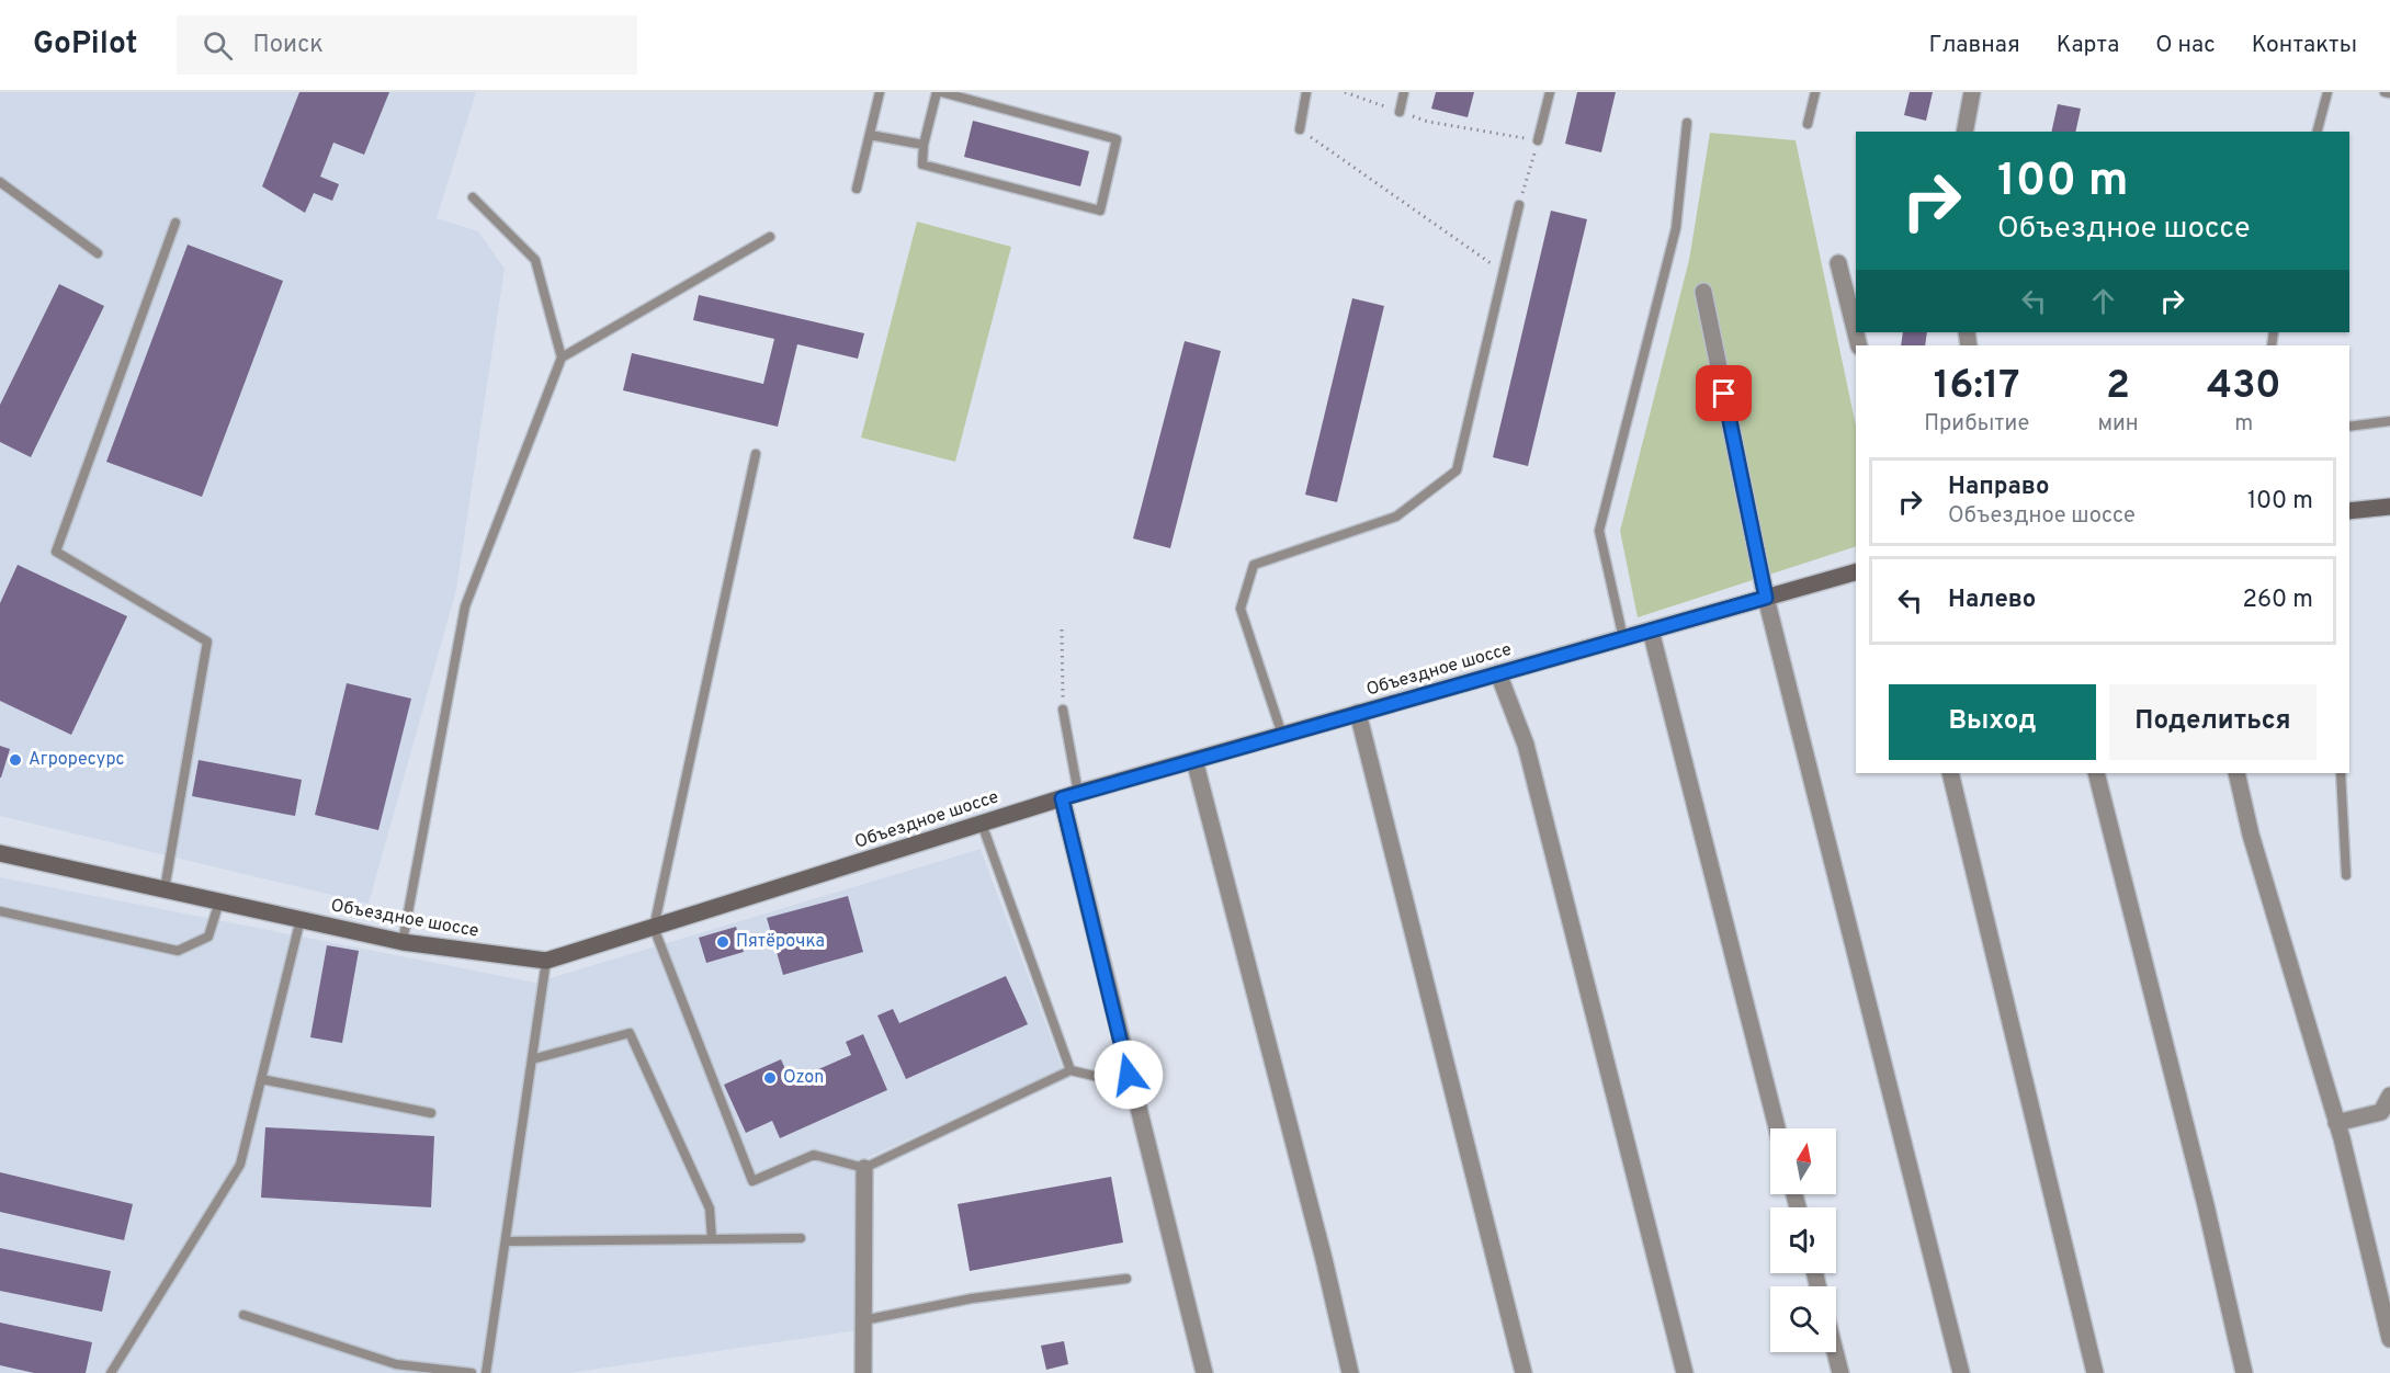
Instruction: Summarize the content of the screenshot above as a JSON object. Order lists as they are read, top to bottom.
{
  "streets": {
    "main road": ["Объездное шоссе"]
  },
  "places": ["Агроресурс", "Пятёрочка", "Ozon"],
  "north": "top",
  "page": {
    "header": "GoPilot",
    "search": "Поиск",
    "nav": [
      "Главная",
      "Карта",
      "О нас",
      "Контакты"
    ],
    "turn": ["100 m", "Объездное шоссе"],
    "eta": [
      "16:17",
      "Прибытие",
      "2",
      "мин",
      "430",
      "m"
    ],
    "list": [
      {
        "name": "Направо",
        "note": "Объездное шоссе",
        "value": "100 m"
      },
      {
        "name": "Налево",
        "value": "260 m"
      }
    ],
    "buttons": ["Выход", "Поделиться"]
  }
}
